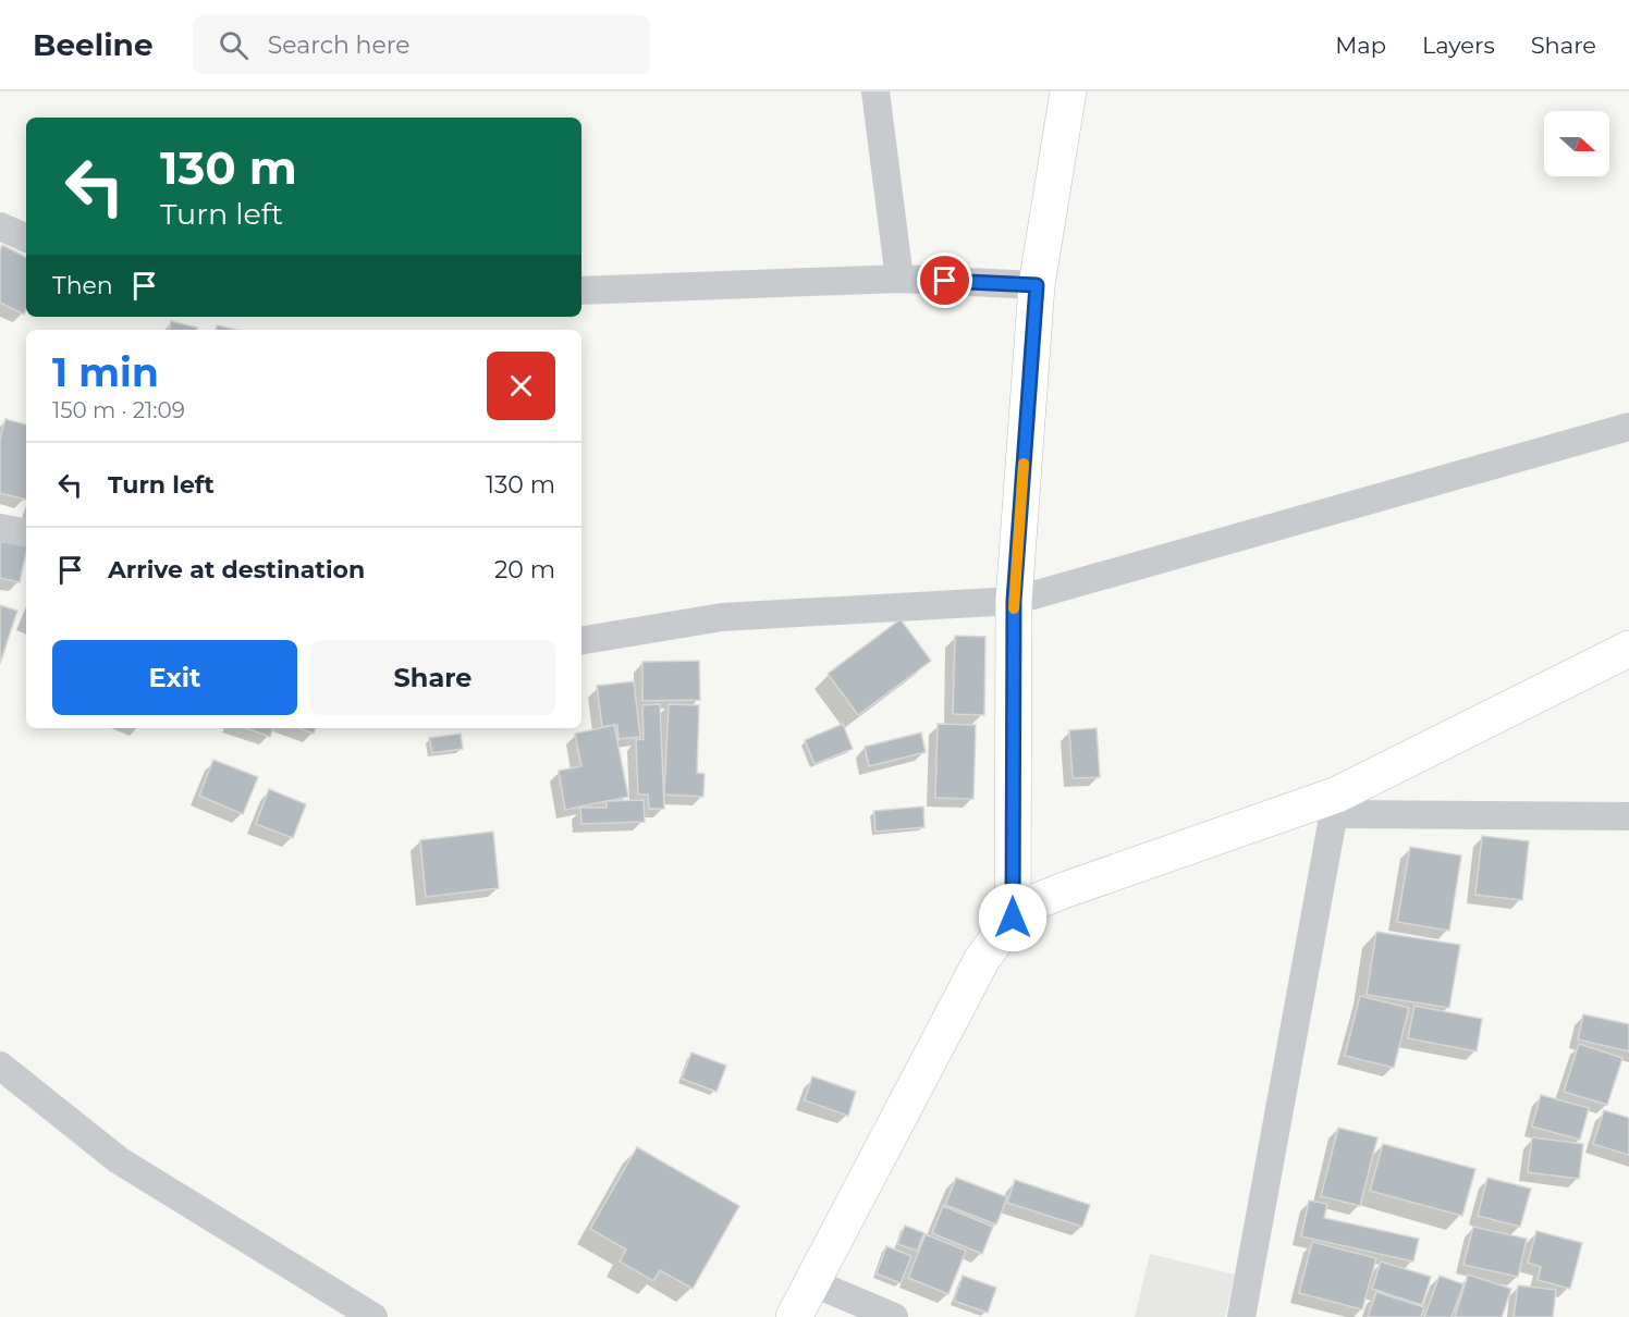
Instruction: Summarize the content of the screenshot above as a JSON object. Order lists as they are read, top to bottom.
{
  "north": "right",
  "page": {
    "header": "Beeline",
    "search": "Search here",
    "nav": ["Map", "Layers", "Share"],
    "turn": ["130 m", "Turn left"],
    "then": "Then",
    "heading": ["1 min", "150 m · 21:09"],
    "list": [
      {
        "name": "Turn left",
        "value": "130 m"
      },
      {
        "name": "Arrive at destination",
        "value": "20 m"
      }
    ],
    "buttons": ["Exit", "Share"]
  }
}
